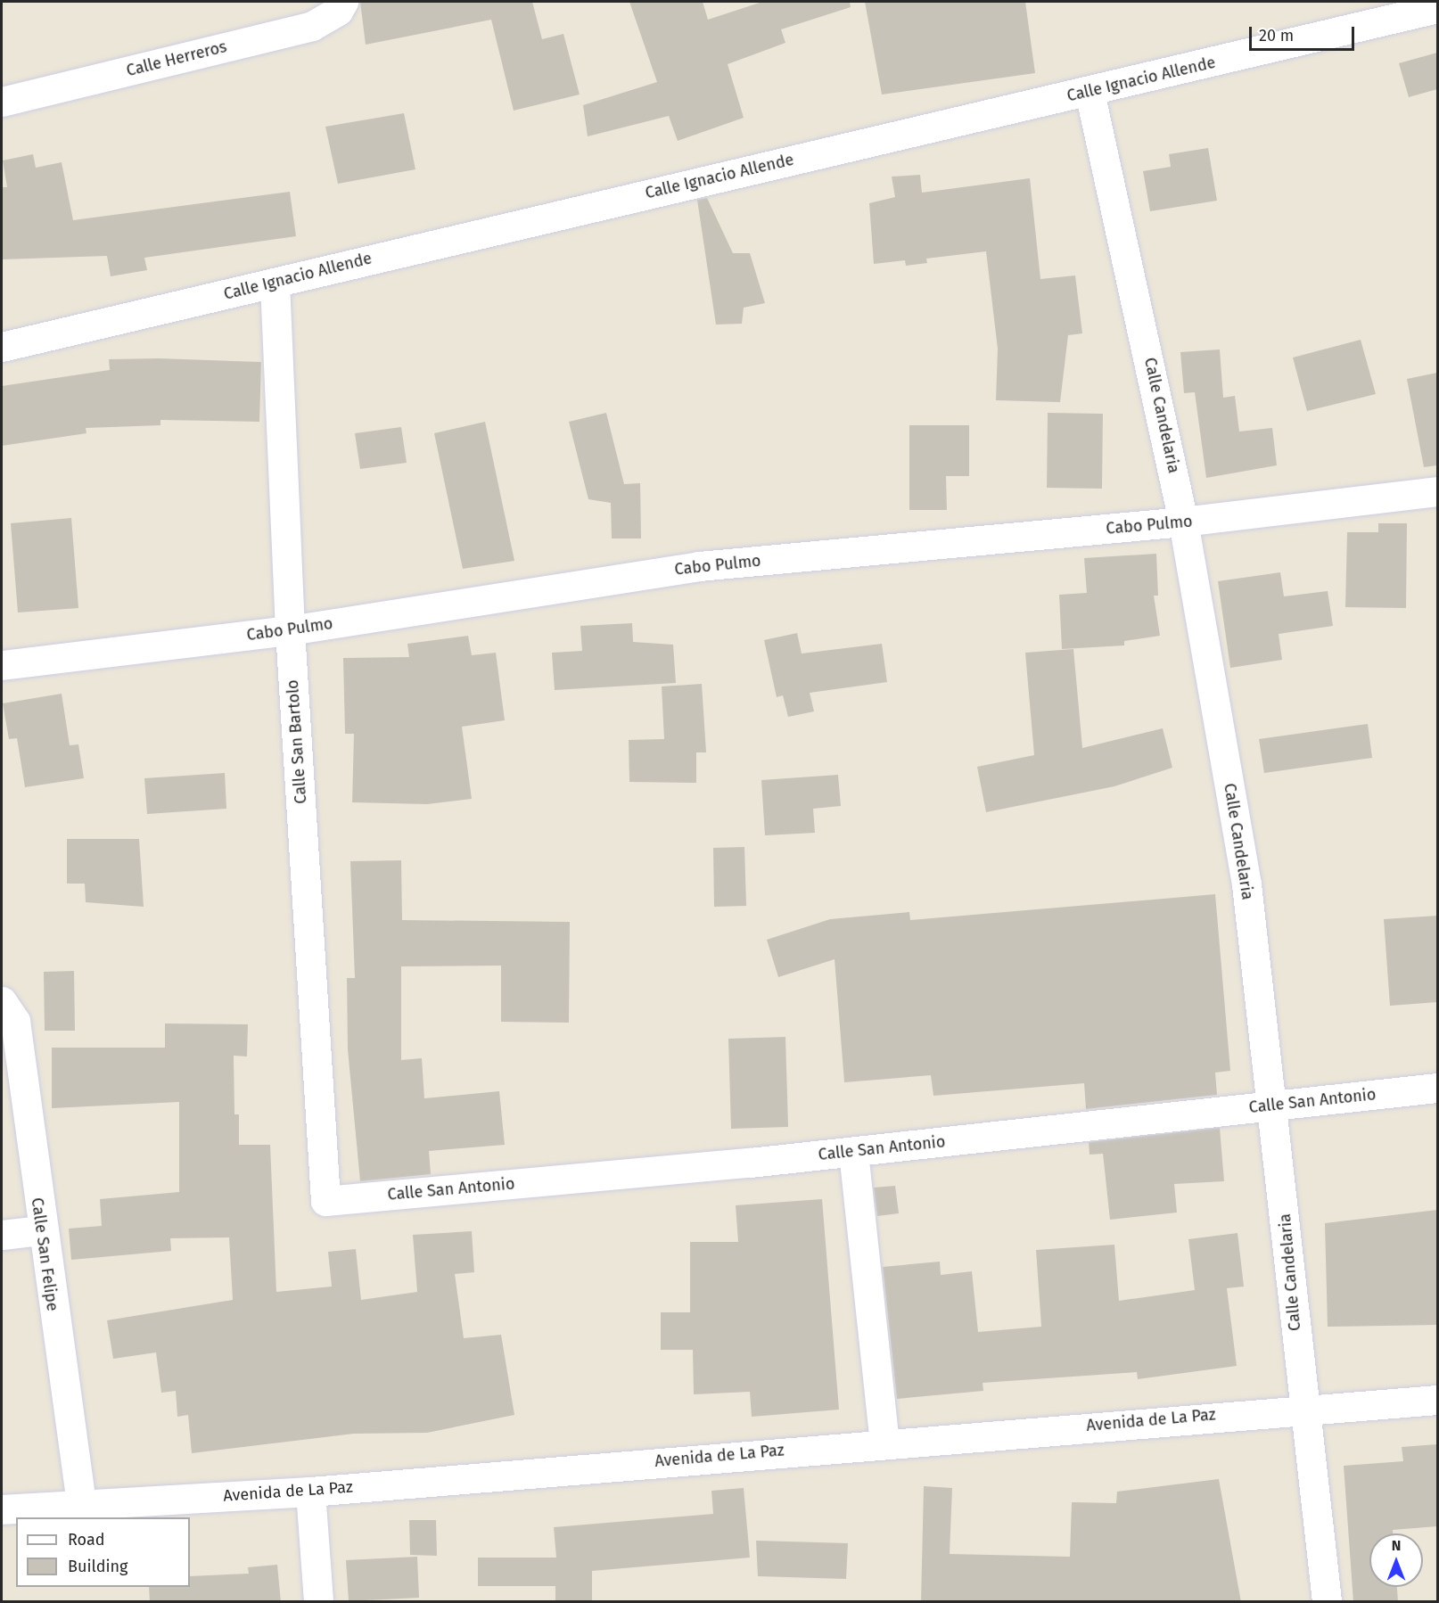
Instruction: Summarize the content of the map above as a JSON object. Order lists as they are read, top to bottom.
{
  "streets": {
    "street": [
      "Calle Herreros",
      "Calle Ignacio Allende",
      "Calle Candelaria",
      "Cabo Pulmo",
      "Calle San Bartolo",
      "Calle San Antonio",
      "Calle San Felipe",
      "Avenida de La Paz"
    ]
  },
  "crossings": [
    ["Calle Ignacio Allende", "Calle Candelaria"],
    ["Calle Ignacio Allende", "Calle San Bartolo"],
    ["Calle Candelaria", "Cabo Pulmo"],
    ["Calle Candelaria", "Calle San Antonio"],
    ["Calle Candelaria", "Avenida de La Paz"],
    ["Cabo Pulmo", "Calle San Bartolo"],
    ["Calle San Bartolo", "Calle San Antonio"],
    ["Calle San Felipe", "Avenida de La Paz"]
  ],
  "legend": ["Road", "Building"],
  "scale_bar": "20 m",
  "north": "top"
}
